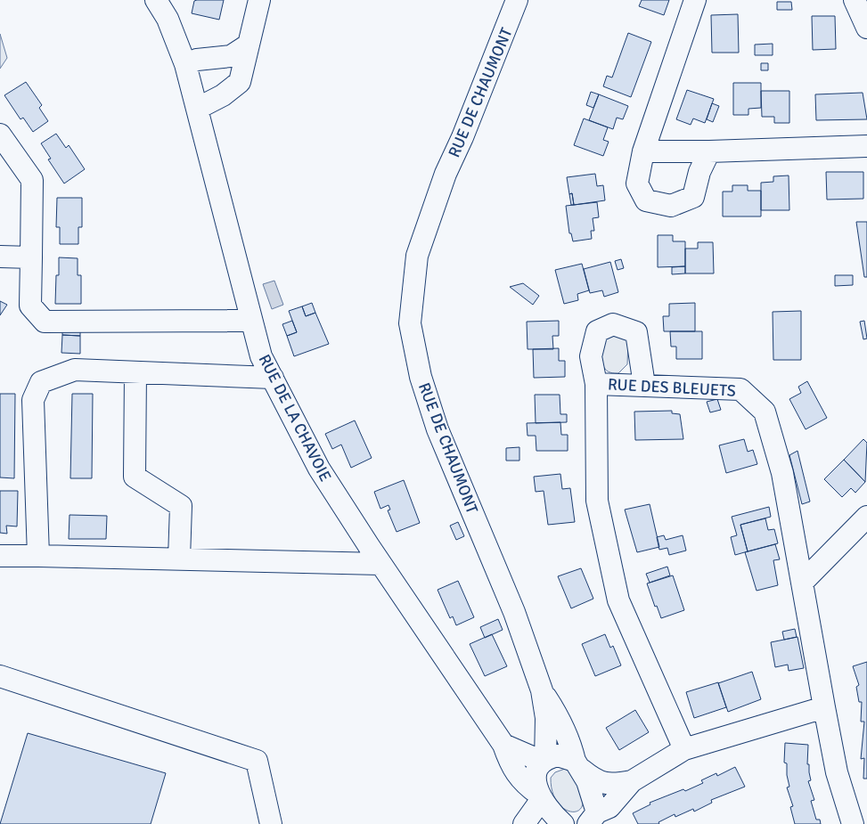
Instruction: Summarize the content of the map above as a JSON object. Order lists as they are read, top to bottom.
{
  "streets": {
    "street": ["RUE DE CHAUMONT", "RUE DES BLEUETS", "RUE DE LA CHAVOIE"]
  },
  "crossings": [
    ["RUE DE CHAUMONT", "RUE DE LA CHAVOIE"]
  ]
}
